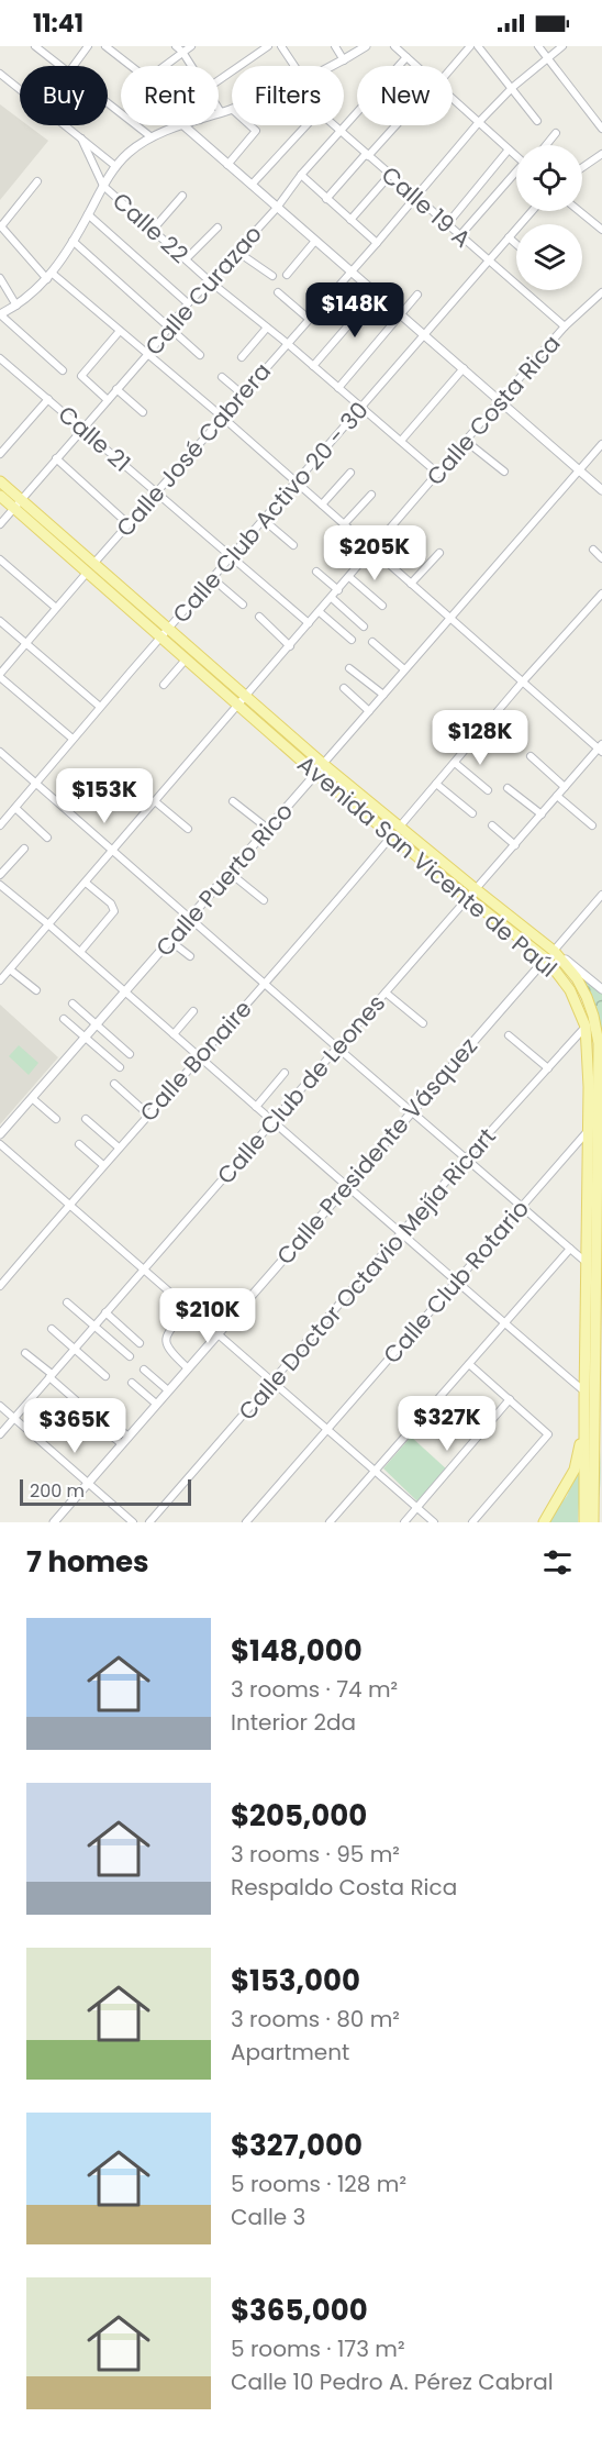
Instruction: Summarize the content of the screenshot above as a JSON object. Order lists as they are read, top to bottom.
{
  "streets": {
    "main road": ["Avenida San Vicente de Paúl"],
    "street": [
      "Calle 19 A",
      "Calle 22",
      "Calle Curazao",
      "Calle Costa Rica",
      "Calle 21",
      "Calle José Cabrera",
      "Calle Club Activo 20 - 30",
      "Calle Puerto Rico",
      "Calle Bonaire",
      "Calle Club de Leones",
      "Calle Presidente Vásquez",
      "Calle Doctor Octavio Mejía Ricart",
      "Calle Club Rotario"
    ]
  },
  "crossings": [
    ["Calle 19 A", "Calle Curazao"],
    ["Calle 19 A", "Calle Costa Rica"],
    ["Calle 19 A", "Calle José Cabrera"],
    ["Calle 19 A", "Calle Club Activo 20 - 30"],
    ["Calle 22", "Calle Curazao"],
    ["Calle 22", "Calle Costa Rica"],
    ["Calle 22", "Calle José Cabrera"],
    ["Calle 22", "Calle Club Activo 20 - 30"],
    ["Calle Curazao", "Calle 21"],
    ["Calle Curazao", "Avenida San Vicente de Paúl"],
    ["Calle Costa Rica", "Calle 21"],
    ["Calle Costa Rica", "Avenida San Vicente de Paúl"],
    ["Calle 21", "Calle José Cabrera"],
    ["Calle 21", "Calle Club Activo 20 - 30"],
    ["Calle José Cabrera", "Avenida San Vicente de Paúl"],
    ["Calle Club Activo 20 - 30", "Avenida San Vicente de Paúl"],
    ["Avenida San Vicente de Paúl", "Calle Puerto Rico"],
    ["Avenida San Vicente de Paúl", "Calle Bonaire"],
    ["Avenida San Vicente de Paúl", "Calle Club de Leones"],
    ["Avenida San Vicente de Paúl", "Calle Presidente Vásquez"],
    ["Avenida San Vicente de Paúl", "Calle Doctor Octavio Mejía Ricart"],
    ["Avenida San Vicente de Paúl", "Calle Club Rotario"]
  ],
  "scale_bar": "200 m",
  "page": {
    "status": "11:41",
    "chip": [
      "Buy",
      "Rent",
      "Filters",
      "New"
    ],
    "price": [
      "$148K",
      "$205K",
      "$128K",
      "$153K",
      "$210K",
      "$327K",
      "$365K"
    ],
    "scale": "200 m",
    "heading": "7 homes",
    "list": [
      {
        "name": "$148,000",
        "note": "3 rooms · 74 m² · Interior 2da"
      },
      {
        "name": "$205,000",
        "note": "3 rooms · 95 m² · Respaldo Costa Rica"
      },
      {
        "name": "$153,000",
        "note": "3 rooms · 80 m² · Apartment"
      },
      {
        "name": "$327,000",
        "note": "5 rooms · 128 m² · Calle 3"
      },
      {
        "name": "$365,000",
        "note": "5 rooms · 173 m² · Calle 10 Pedro A. Pérez Cabral"
      }
    ]
  }
}
